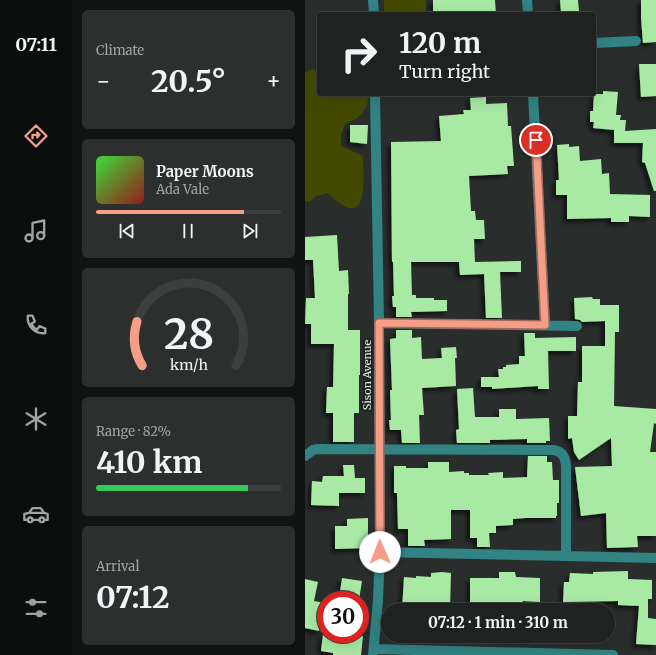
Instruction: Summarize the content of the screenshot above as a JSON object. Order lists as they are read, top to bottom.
{
  "streets": {
    "street": ["Sison Avenue"]
  },
  "page": {
    "tabs": "07:11",
    "tile": [
      "Climate",
      ["Range · 82%", "410 km"],
      ["Arrival", "07:12"]
    ],
    "turn": ["120 m", "Turn right"],
    "heat": ["−", "20.5°", "+"],
    "song": ["Paper Moons", "Ada Vale"],
    "limit": "30",
    "trip": "07:12 · 1 min · 310 m",
    "gauge": ["28", "km/h"]
  }
}
